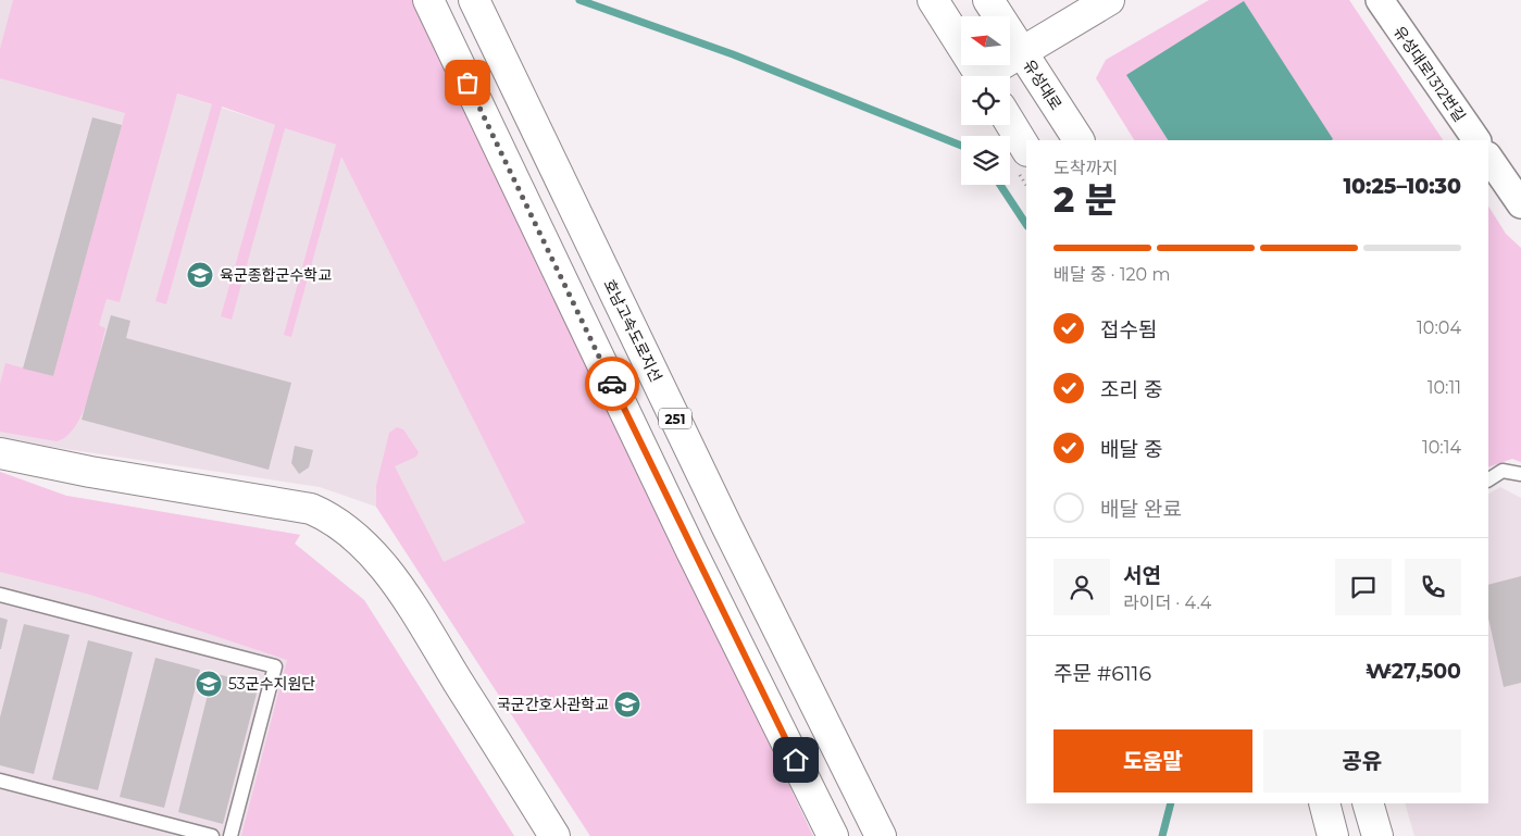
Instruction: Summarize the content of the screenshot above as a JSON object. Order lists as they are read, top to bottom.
{
  "streets": {
    "main road": ["유성대로", "호남고속도로지선", "251"],
    "street": ["유성대로1312번길"]
  },
  "places": {
    "school or university": ["육군종합군수학교", "53군수지원단", "국군간호사관학교"]
  },
  "north": "left",
  "page": {
    "heading": ["2 분", "도착까지", "10:25–10:30"],
    "panel": [
      "서연",
      "라이더 · 4.4",
      "주문 #6116",
      "₩27,500"
    ],
    "bar": "배달 중 · 120 m",
    "list": [
      ["접수됨", "10:04"],
      ["조리 중", "10:11"],
      ["배달 중", "10:14"],
      "배달 완료"
    ],
    "buttons": ["도움말", "공유"]
  }
}
